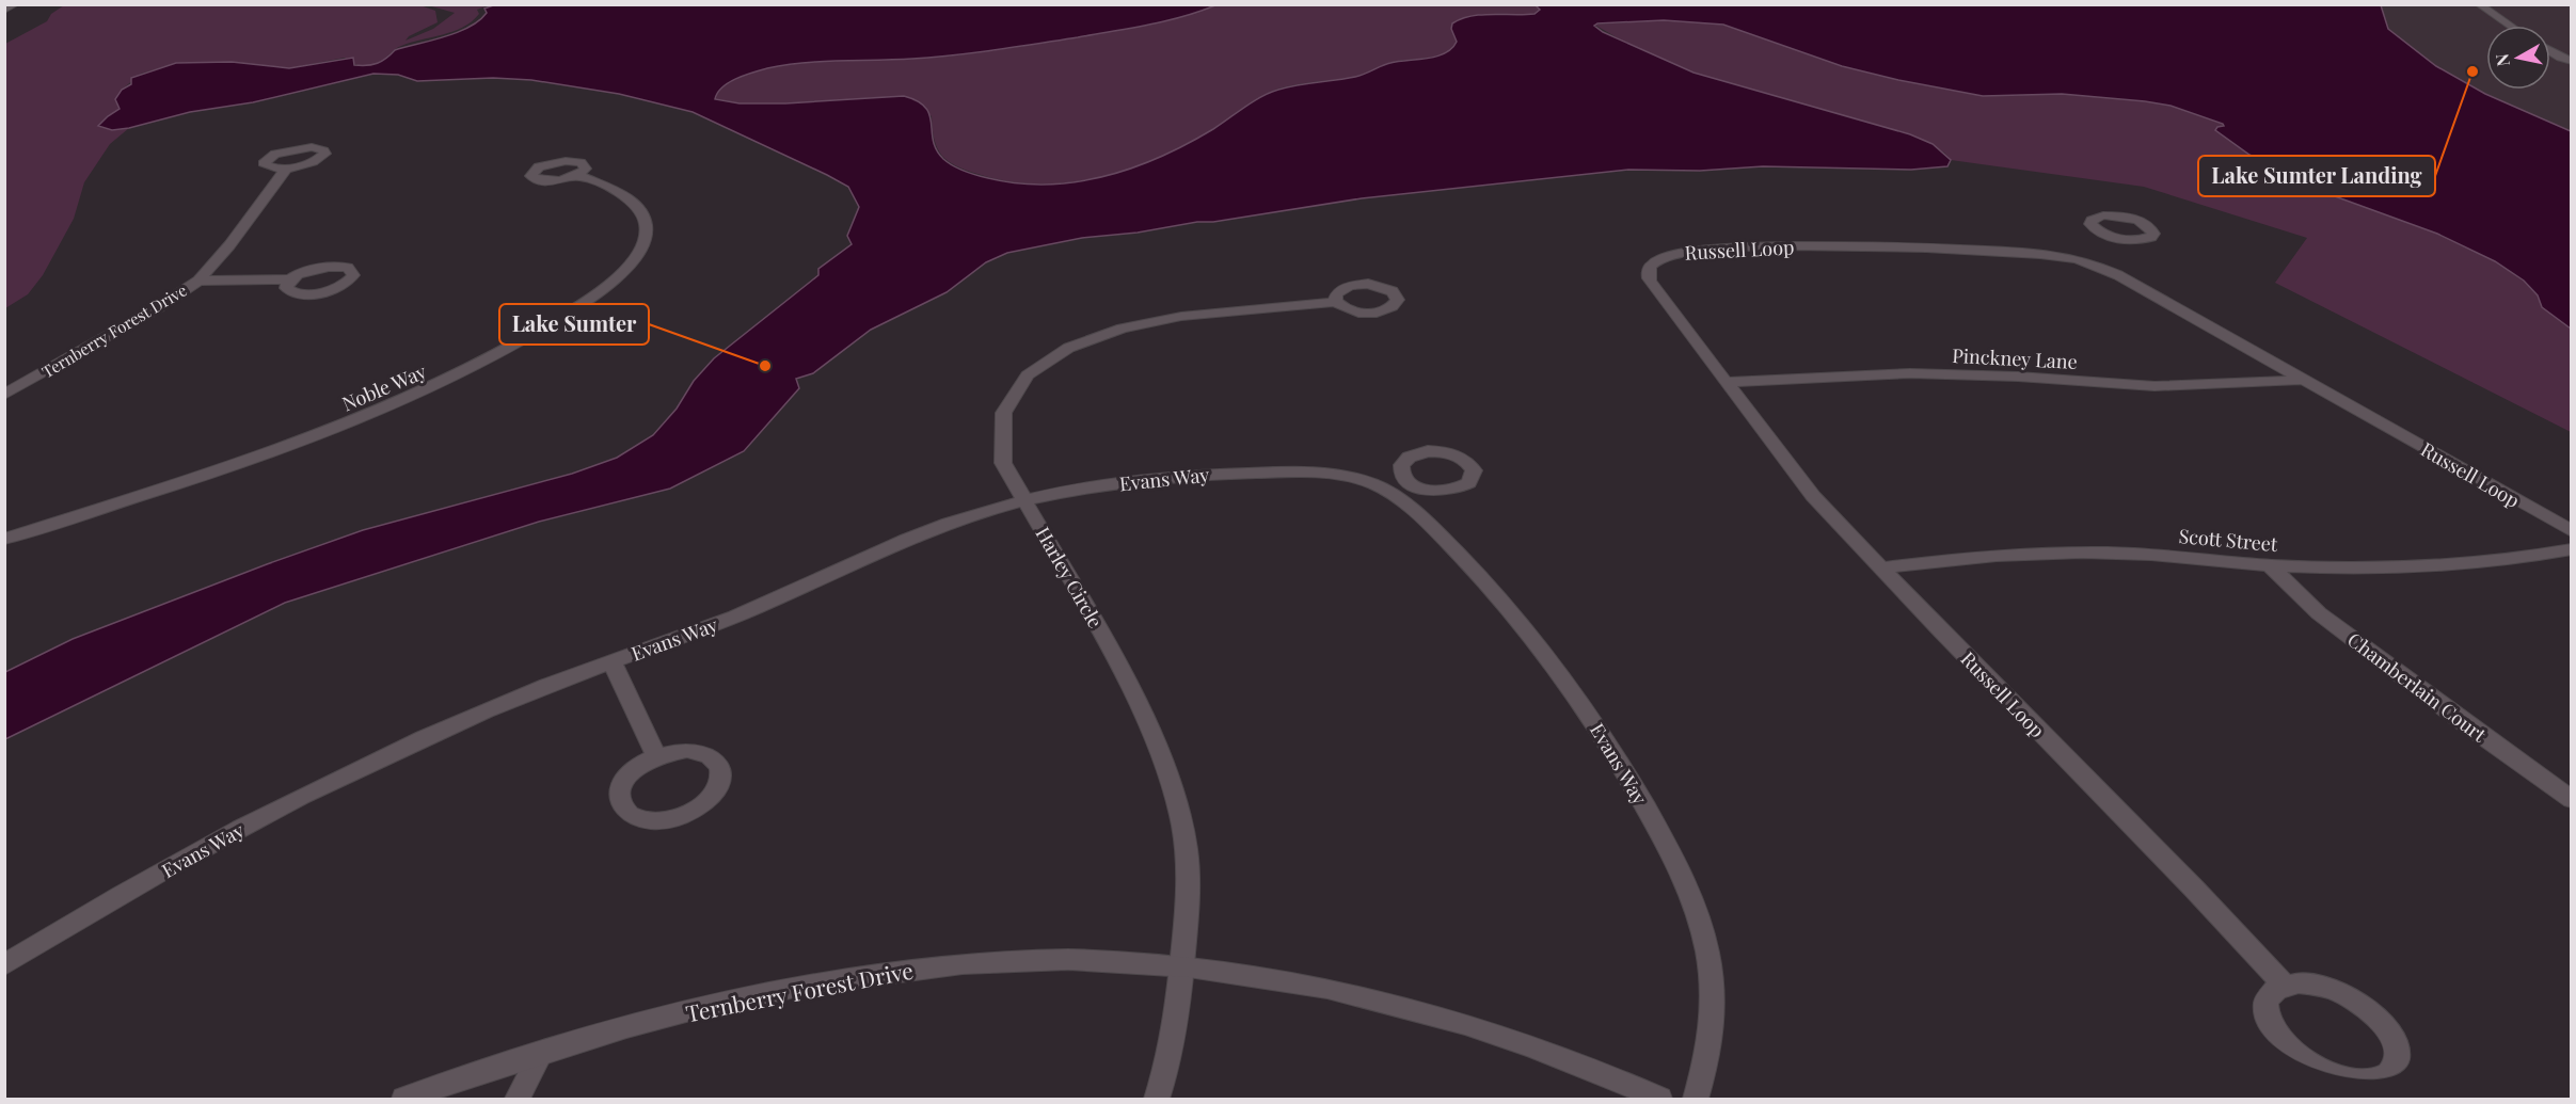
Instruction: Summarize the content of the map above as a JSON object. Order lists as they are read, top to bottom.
{
  "streets": {
    "street": [
      "Russell Loop",
      "Ternberry Forest Drive",
      "Pinckney Lane",
      "Noble Way",
      "Evans Way",
      "Scott Street",
      "Harley Circle",
      "Chamberlain Court"
    ]
  },
  "crossings": [
    ["Russell Loop", "Pinckney Lane"],
    ["Russell Loop", "Scott Street"],
    ["Ternberry Forest Drive", "Harley Circle"],
    ["Evans Way", "Harley Circle"],
    ["Scott Street", "Chamberlain Court"]
  ],
  "places": ["Lake Sumter Landing", "Lake Sumter"],
  "north": "left"
}
